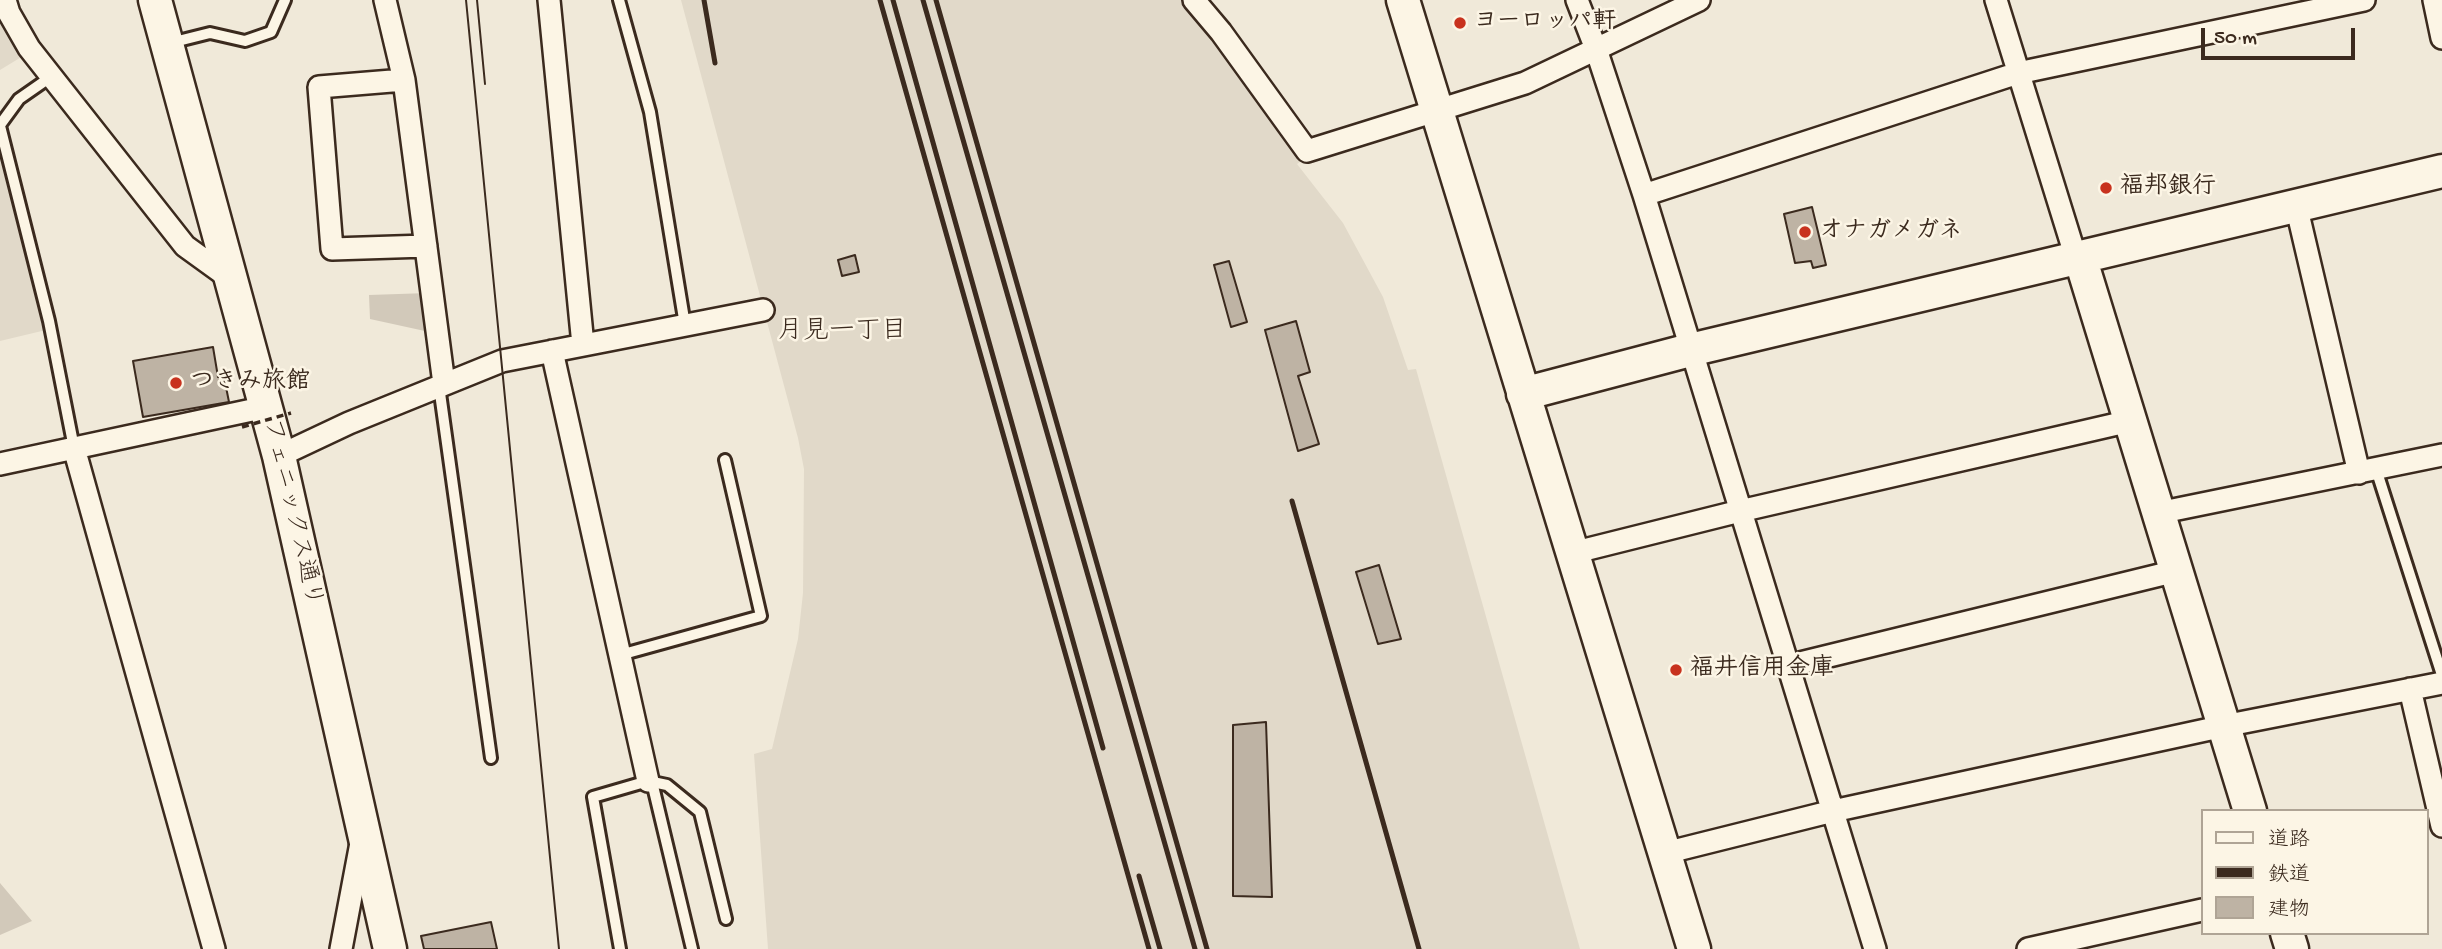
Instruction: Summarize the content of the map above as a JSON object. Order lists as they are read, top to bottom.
{
  "streets": {
    "street": ["フェニックス通り"]
  },
  "districts": ["月見一丁目"],
  "places": [
    "ヨーロッパ軒",
    "福邦銀行",
    "オナガメガネ",
    "つきみ旅館",
    "福井信用金庫"
  ],
  "legend": ["道路", "鉄道", "建物"],
  "scale_bar": "50 m"
}
